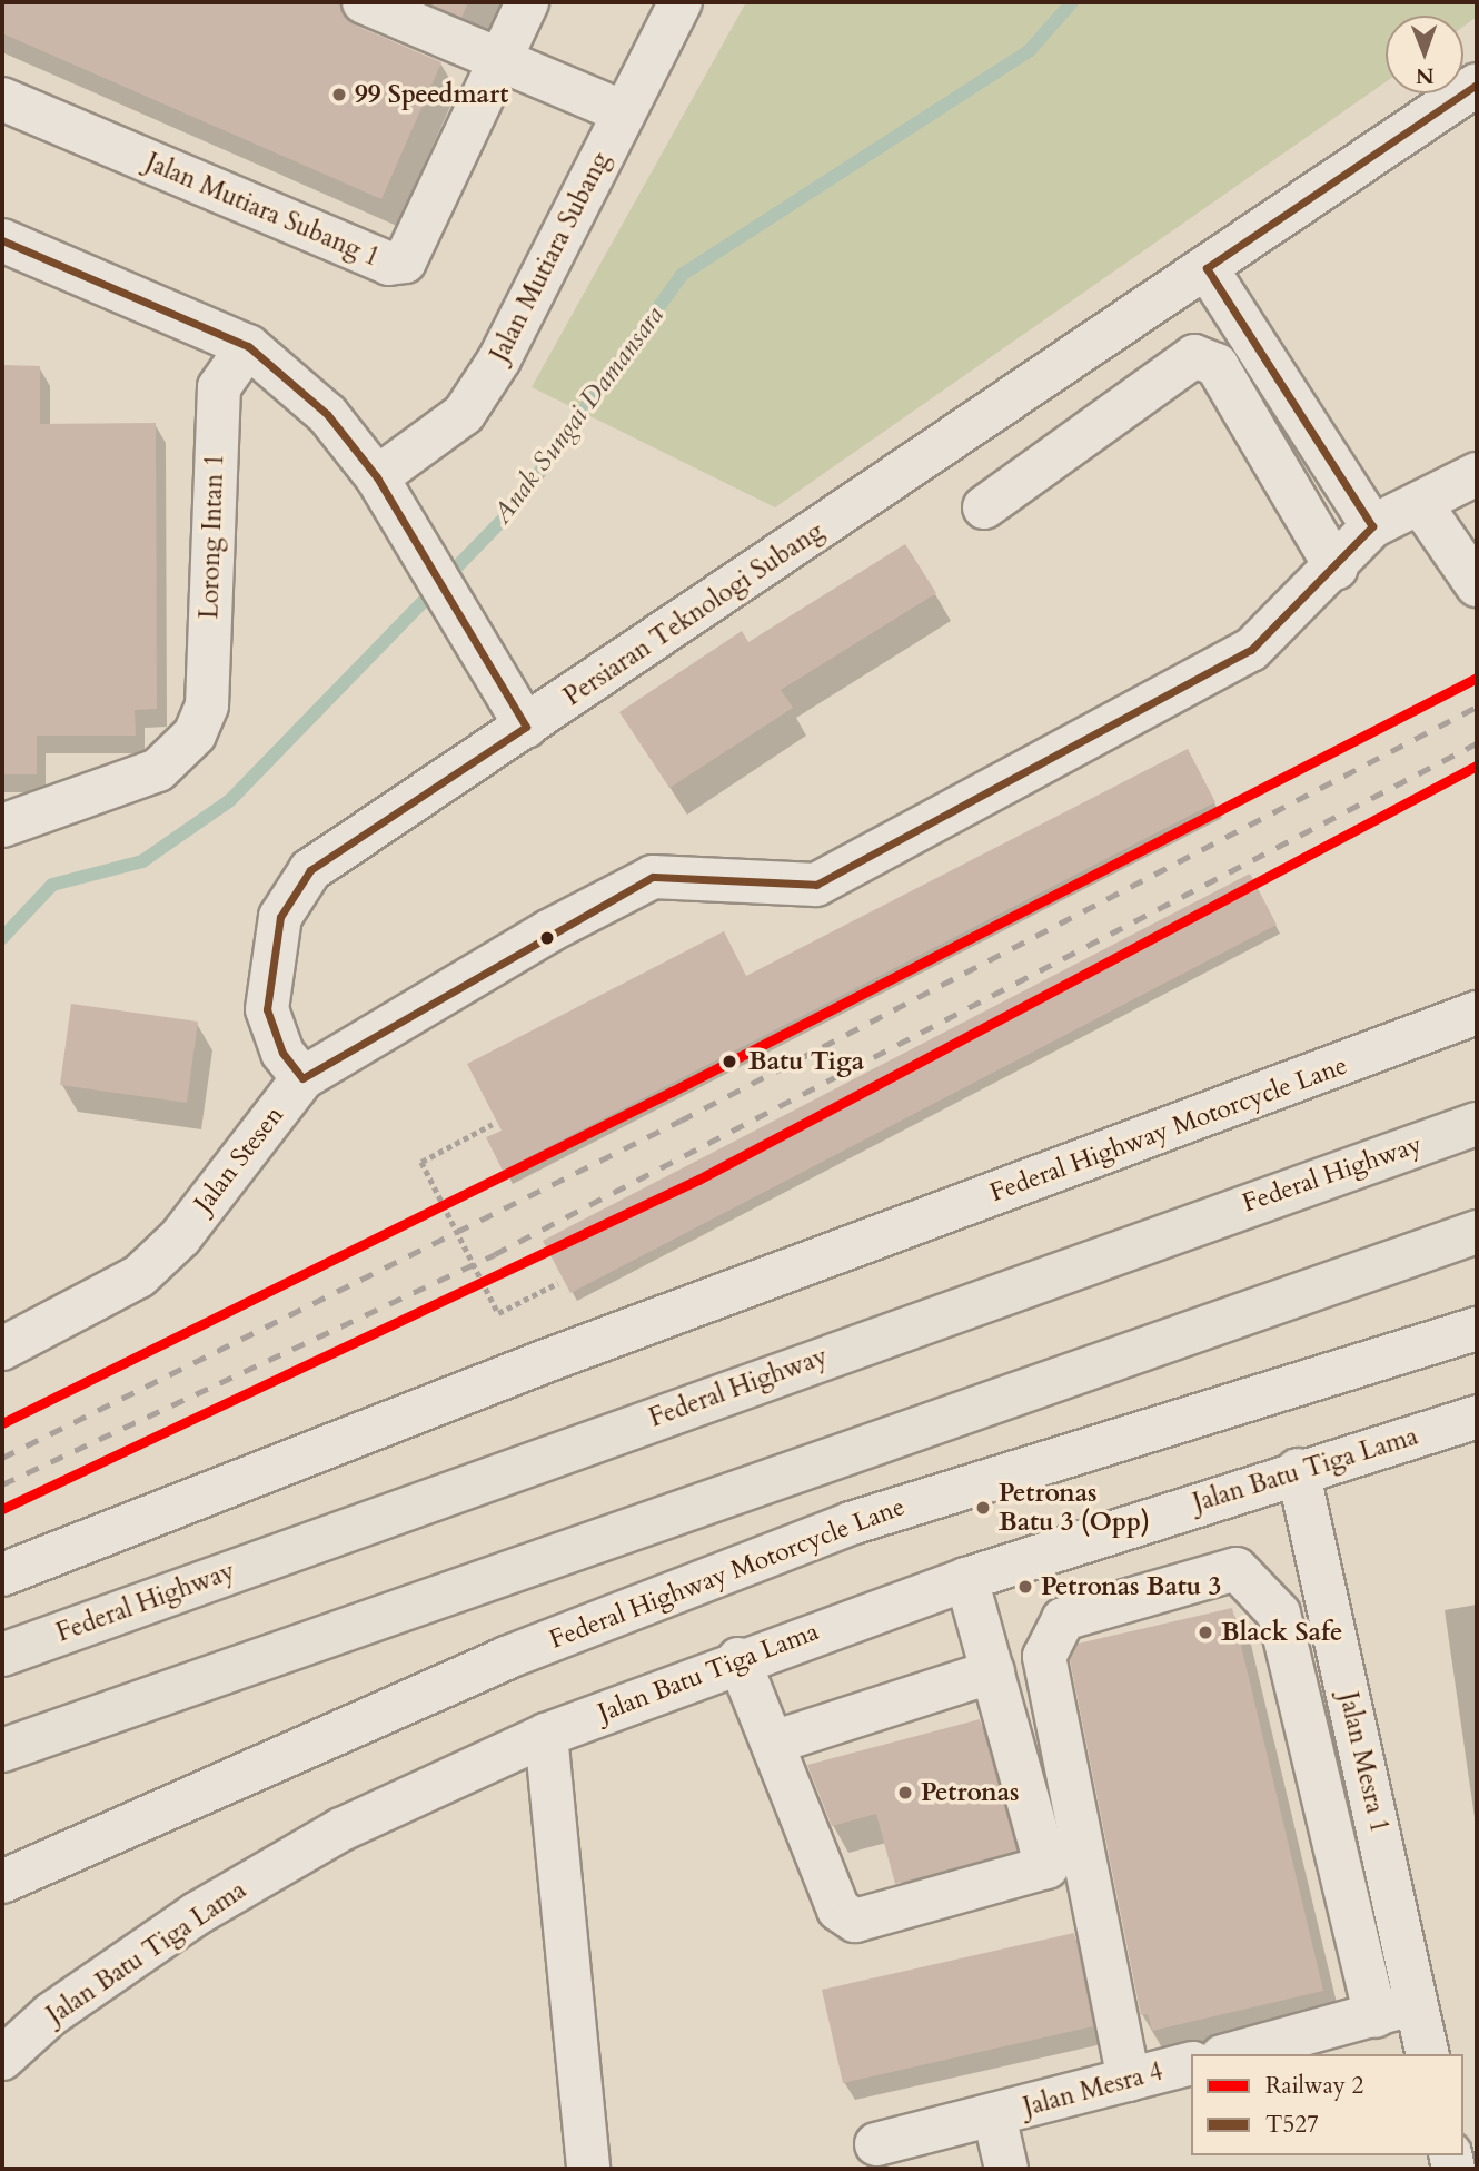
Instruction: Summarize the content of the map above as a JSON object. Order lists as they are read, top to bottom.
{
  "streets": {
    "highway": ["Federal Highway"],
    "street": [
      "Jalan Mutiara Subang 1",
      "Jalan Mutiara Subang",
      "Lorong Intan 1",
      "Persiaran Teknologi Subang",
      "Federal Highway Motorcycle Lane",
      "Jalan Stesen",
      "Jalan Batu Tiga Lama",
      "Jalan Mesra 1",
      "Jalan Mesra 4"
    ]
  },
  "crossings": [
    ["Jalan Batu Tiga Lama", "Jalan Mesra 1"]
  ],
  "water": ["Anak Sungai Damansara"],
  "places": [
    "99 Speedmart",
    "Batu Tiga",
    "Petronas Batu 3 (Opp)",
    "Petronas Batu 3",
    "Black Safe",
    "Petronas"
  ],
  "lines": ["transit line T527", "rail line 2"],
  "legend": ["Railway 2", "T527"],
  "north": "bottom"
}
